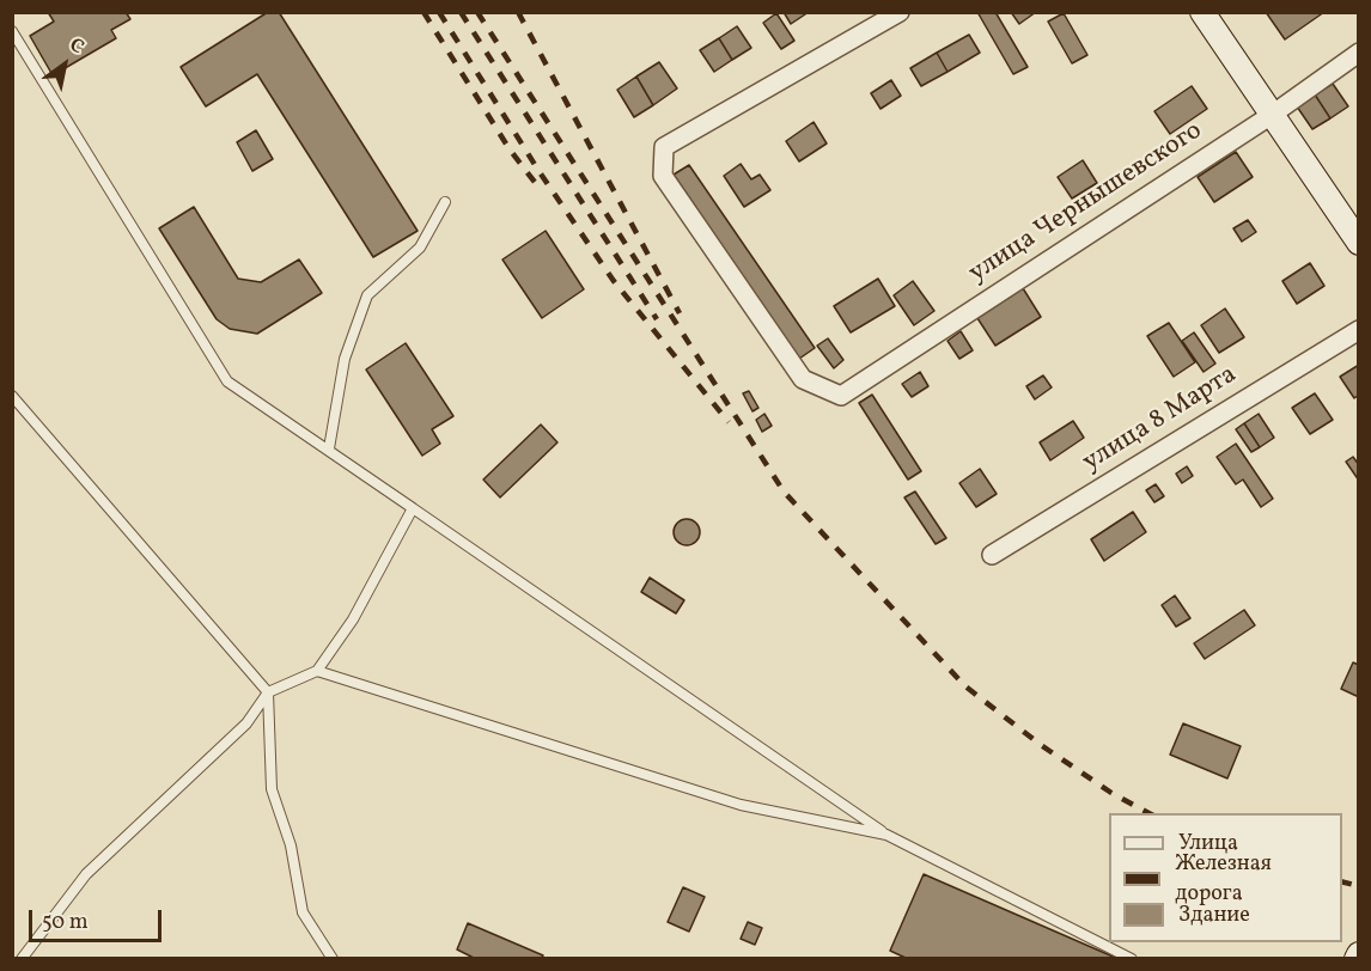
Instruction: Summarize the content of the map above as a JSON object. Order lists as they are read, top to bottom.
{
  "streets": {
    "street": ["улица Чернышевского", "улица 8 Марта"]
  },
  "legend": ["Улица", "Железная дорога", "Здание"],
  "scale_bar": "50 m",
  "north": "top right"
}
